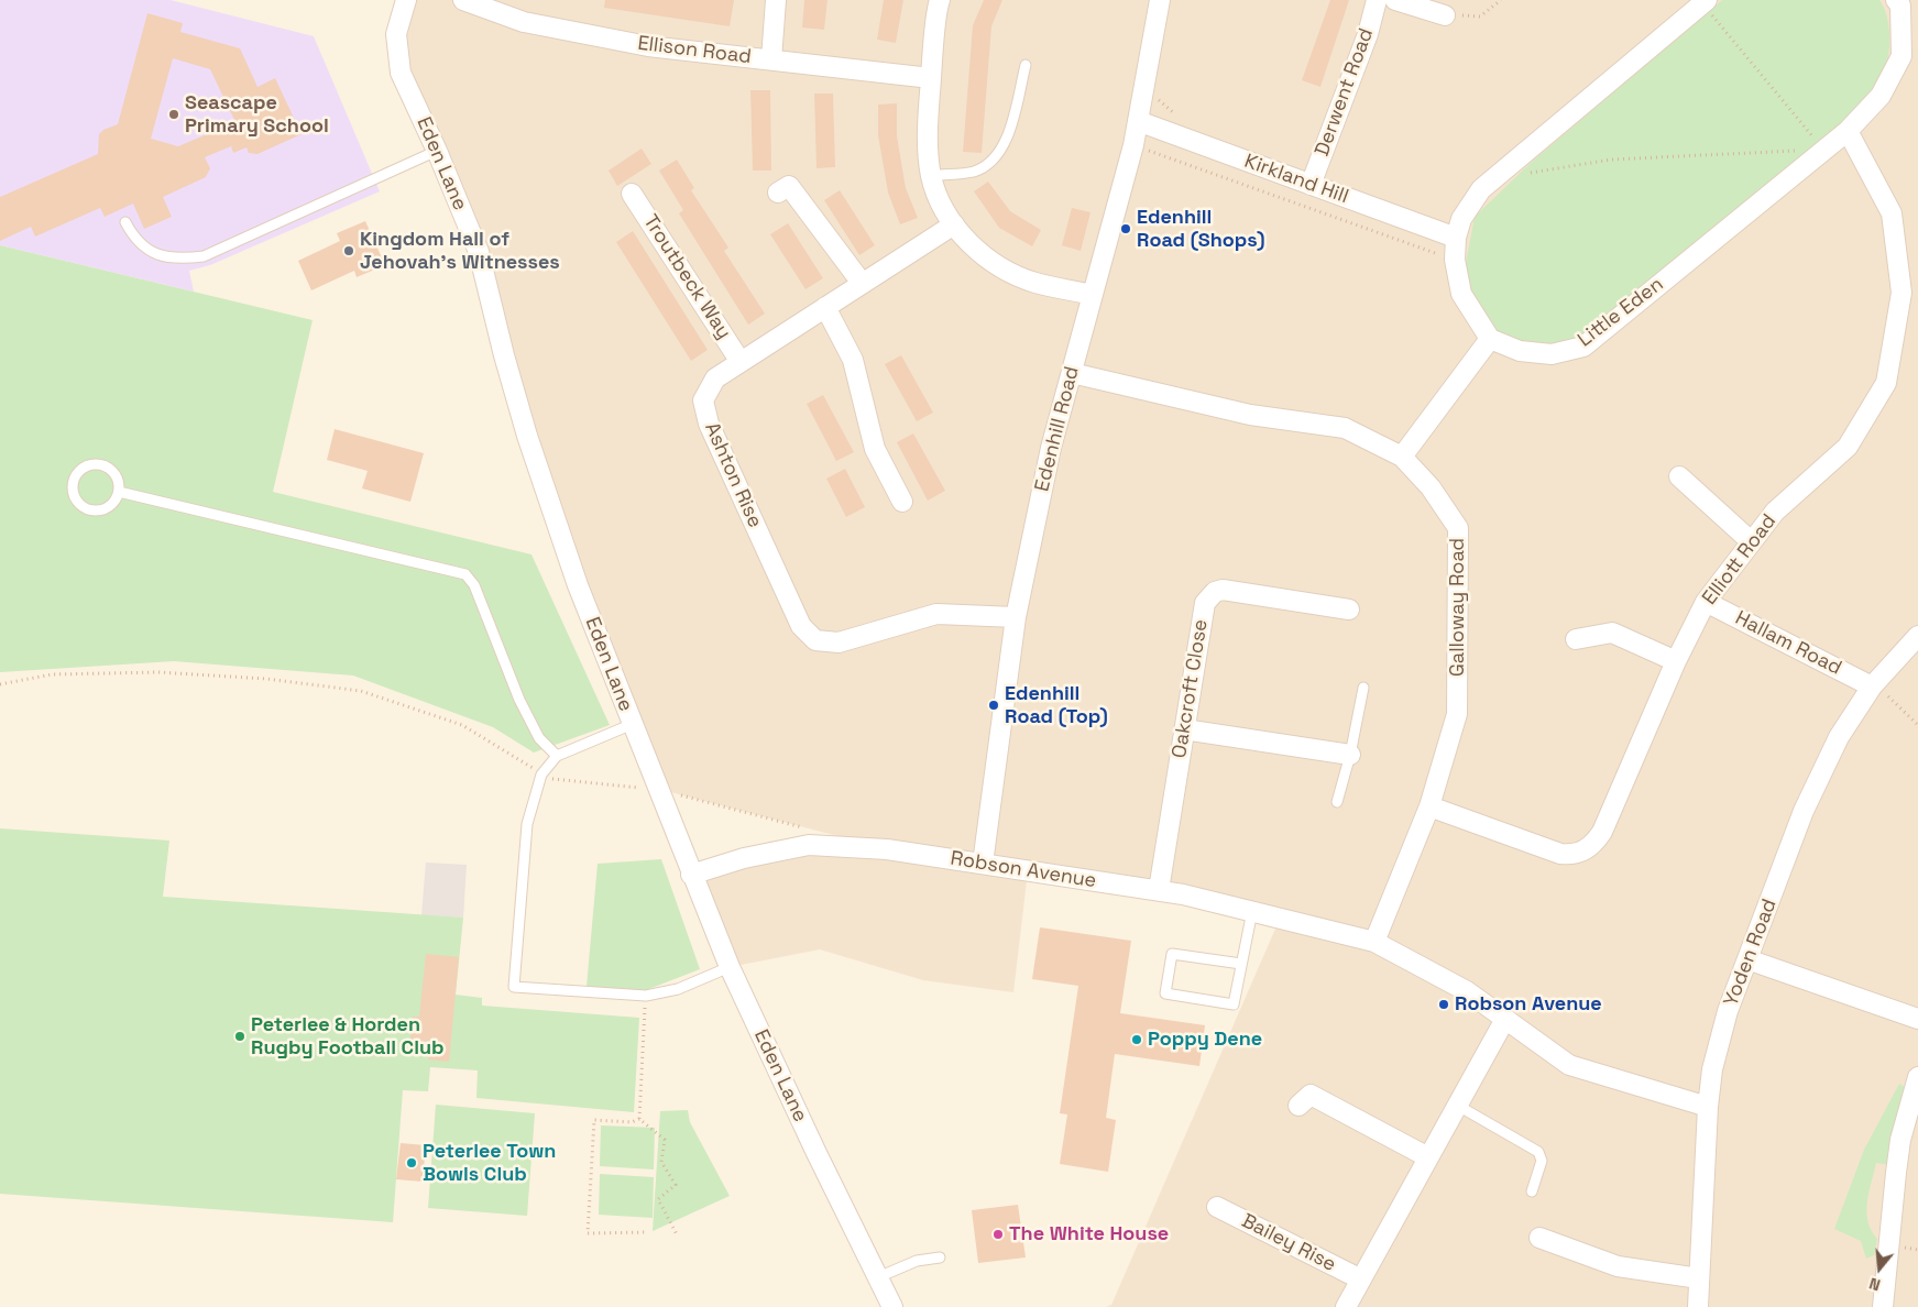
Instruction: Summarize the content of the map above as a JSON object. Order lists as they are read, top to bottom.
{
  "streets": {
    "street": [
      "Ellison Road",
      "Derwent Road",
      "Eden Lane",
      "Kirkland Hill",
      "Troutbeck Way",
      "Little Eden",
      "Edenhill Road",
      "Ashton Rise",
      "Elliott Road",
      "Galloway Road",
      "Hallam Road",
      "Oakcroft Close",
      "Robson Avenue",
      "Yoden Road",
      "Bailey Rise"
    ]
  },
  "crossings": [
    ["Derwent Road", "Kirkland Hill"],
    ["Eden Lane", "Robson Avenue"],
    ["Kirkland Hill", "Edenhill Road"],
    ["Troutbeck Way", "Ashton Rise"],
    ["Little Eden", "Elliott Road"],
    ["Edenhill Road", "Ashton Rise"],
    ["Edenhill Road", "Galloway Road"],
    ["Edenhill Road", "Robson Avenue"],
    ["Elliott Road", "Galloway Road"],
    ["Elliott Road", "Hallam Road"],
    ["Galloway Road", "Robson Avenue"],
    ["Hallam Road", "Yoden Road"],
    ["Oakcroft Close", "Robson Avenue"],
    ["Robson Avenue", "Yoden Road"]
  ],
  "places": [
    "Seascape Primary School",
    "Edenhill Road (Shops)",
    "Kingdom Hall of Jehovah's Witnesses",
    "Edenhill Road (Top)",
    "Robson Avenue",
    "Peterlee & Horden Rugby Football Club",
    "Poppy Dene",
    "Peterlee Town Bowls Club",
    "The White House"
  ],
  "north": "bottom"
}
